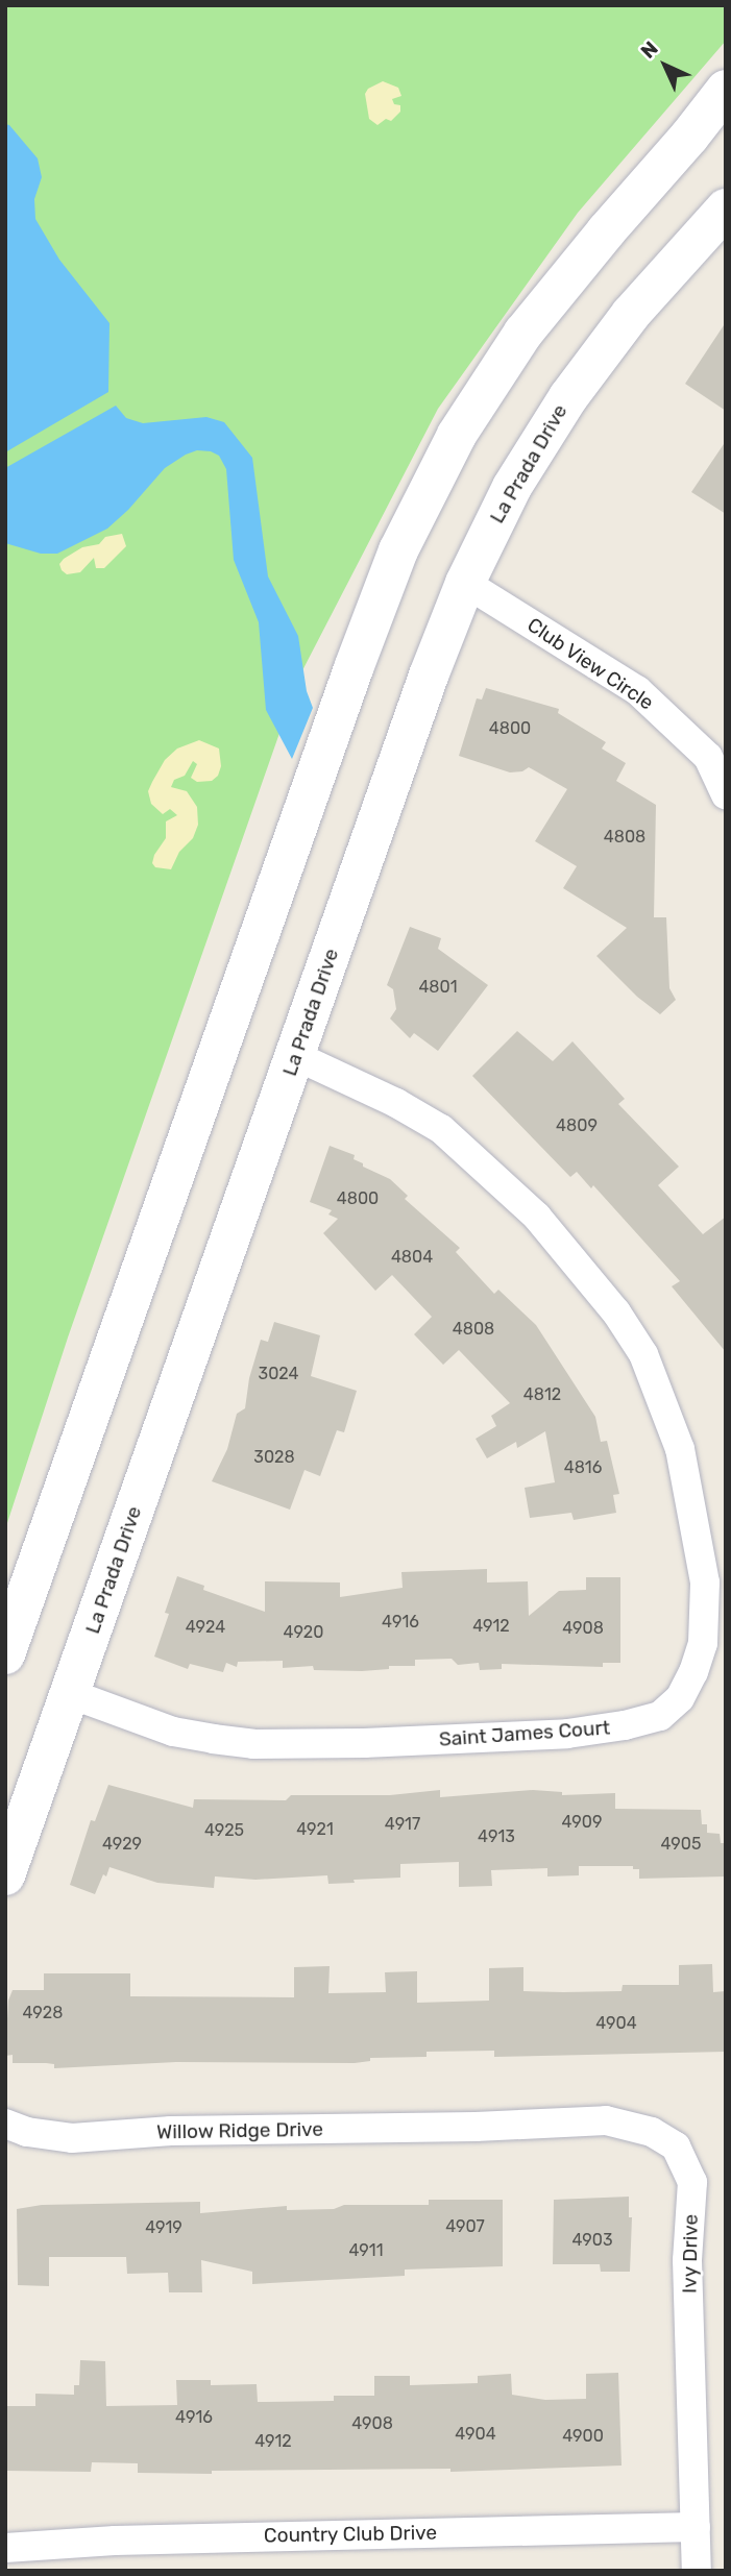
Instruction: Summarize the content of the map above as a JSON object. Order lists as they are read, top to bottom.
{
  "streets": {
    "main road": ["La Prada Drive"],
    "street": [
      "Club View Circle",
      "Saint James Court",
      "Willow Ridge Drive",
      "Ivy Drive",
      "Country Club Drive"
    ]
  },
  "crossings": [
    ["La Prada Drive", "Club View Circle"],
    ["La Prada Drive", "Saint James Court"],
    ["Willow Ridge Drive", "Ivy Drive"],
    ["Ivy Drive", "Country Club Drive"]
  ],
  "house_numbers": [
    "4800",
    "4808",
    "4801",
    "4809",
    "4800",
    "4804",
    "4808",
    "3024",
    "4812",
    "3028",
    "4816",
    "4916",
    "4912",
    "4924",
    "4908",
    "4920",
    "4909",
    "4917",
    "4921",
    "4925",
    "4913",
    "4929",
    "4905",
    "4928",
    "4904",
    "4907",
    "4919",
    "4903",
    "4911",
    "4916",
    "4908",
    "4904",
    "4900",
    "4912"
  ],
  "north": "top left"
}
